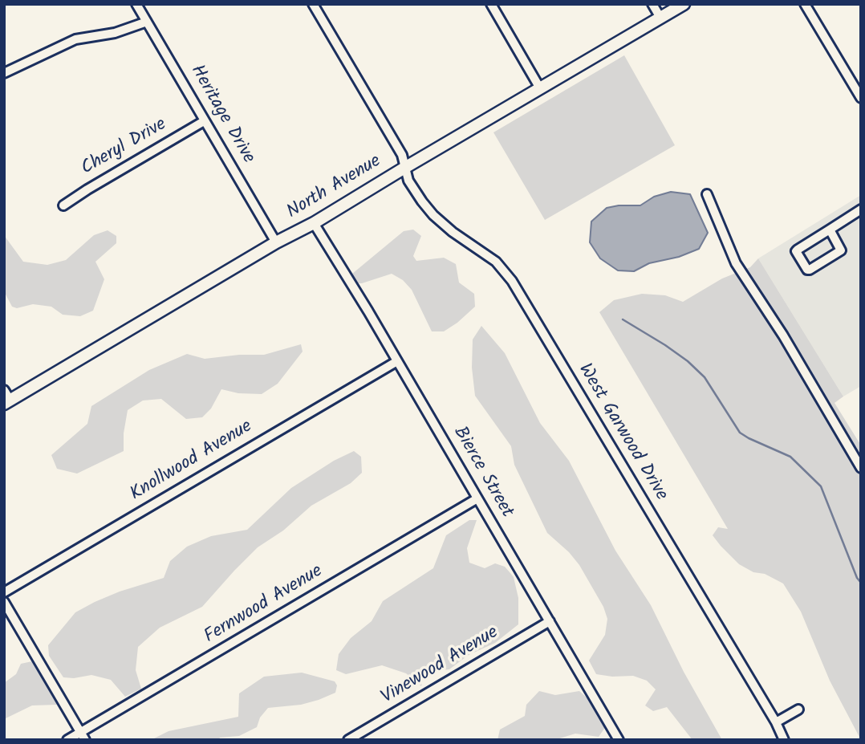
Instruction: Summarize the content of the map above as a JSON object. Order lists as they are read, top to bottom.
{
  "streets": {
    "main road": ["North Avenue"],
    "street": [
      "Heritage Drive",
      "Cheryl Drive",
      "West Garwood Drive",
      "Knollwood Avenue",
      "Bierce Street",
      "Fernwood Avenue",
      "Vinewood Avenue"
    ]
  },
  "crossings": [
    ["Heritage Drive", "Cheryl Drive"],
    ["Heritage Drive", "North Avenue"],
    ["North Avenue", "West Garwood Drive"],
    ["North Avenue", "Bierce Street"],
    ["Knollwood Avenue", "Bierce Street"],
    ["Bierce Street", "Fernwood Avenue"],
    ["Bierce Street", "Vinewood Avenue"]
  ]
}
